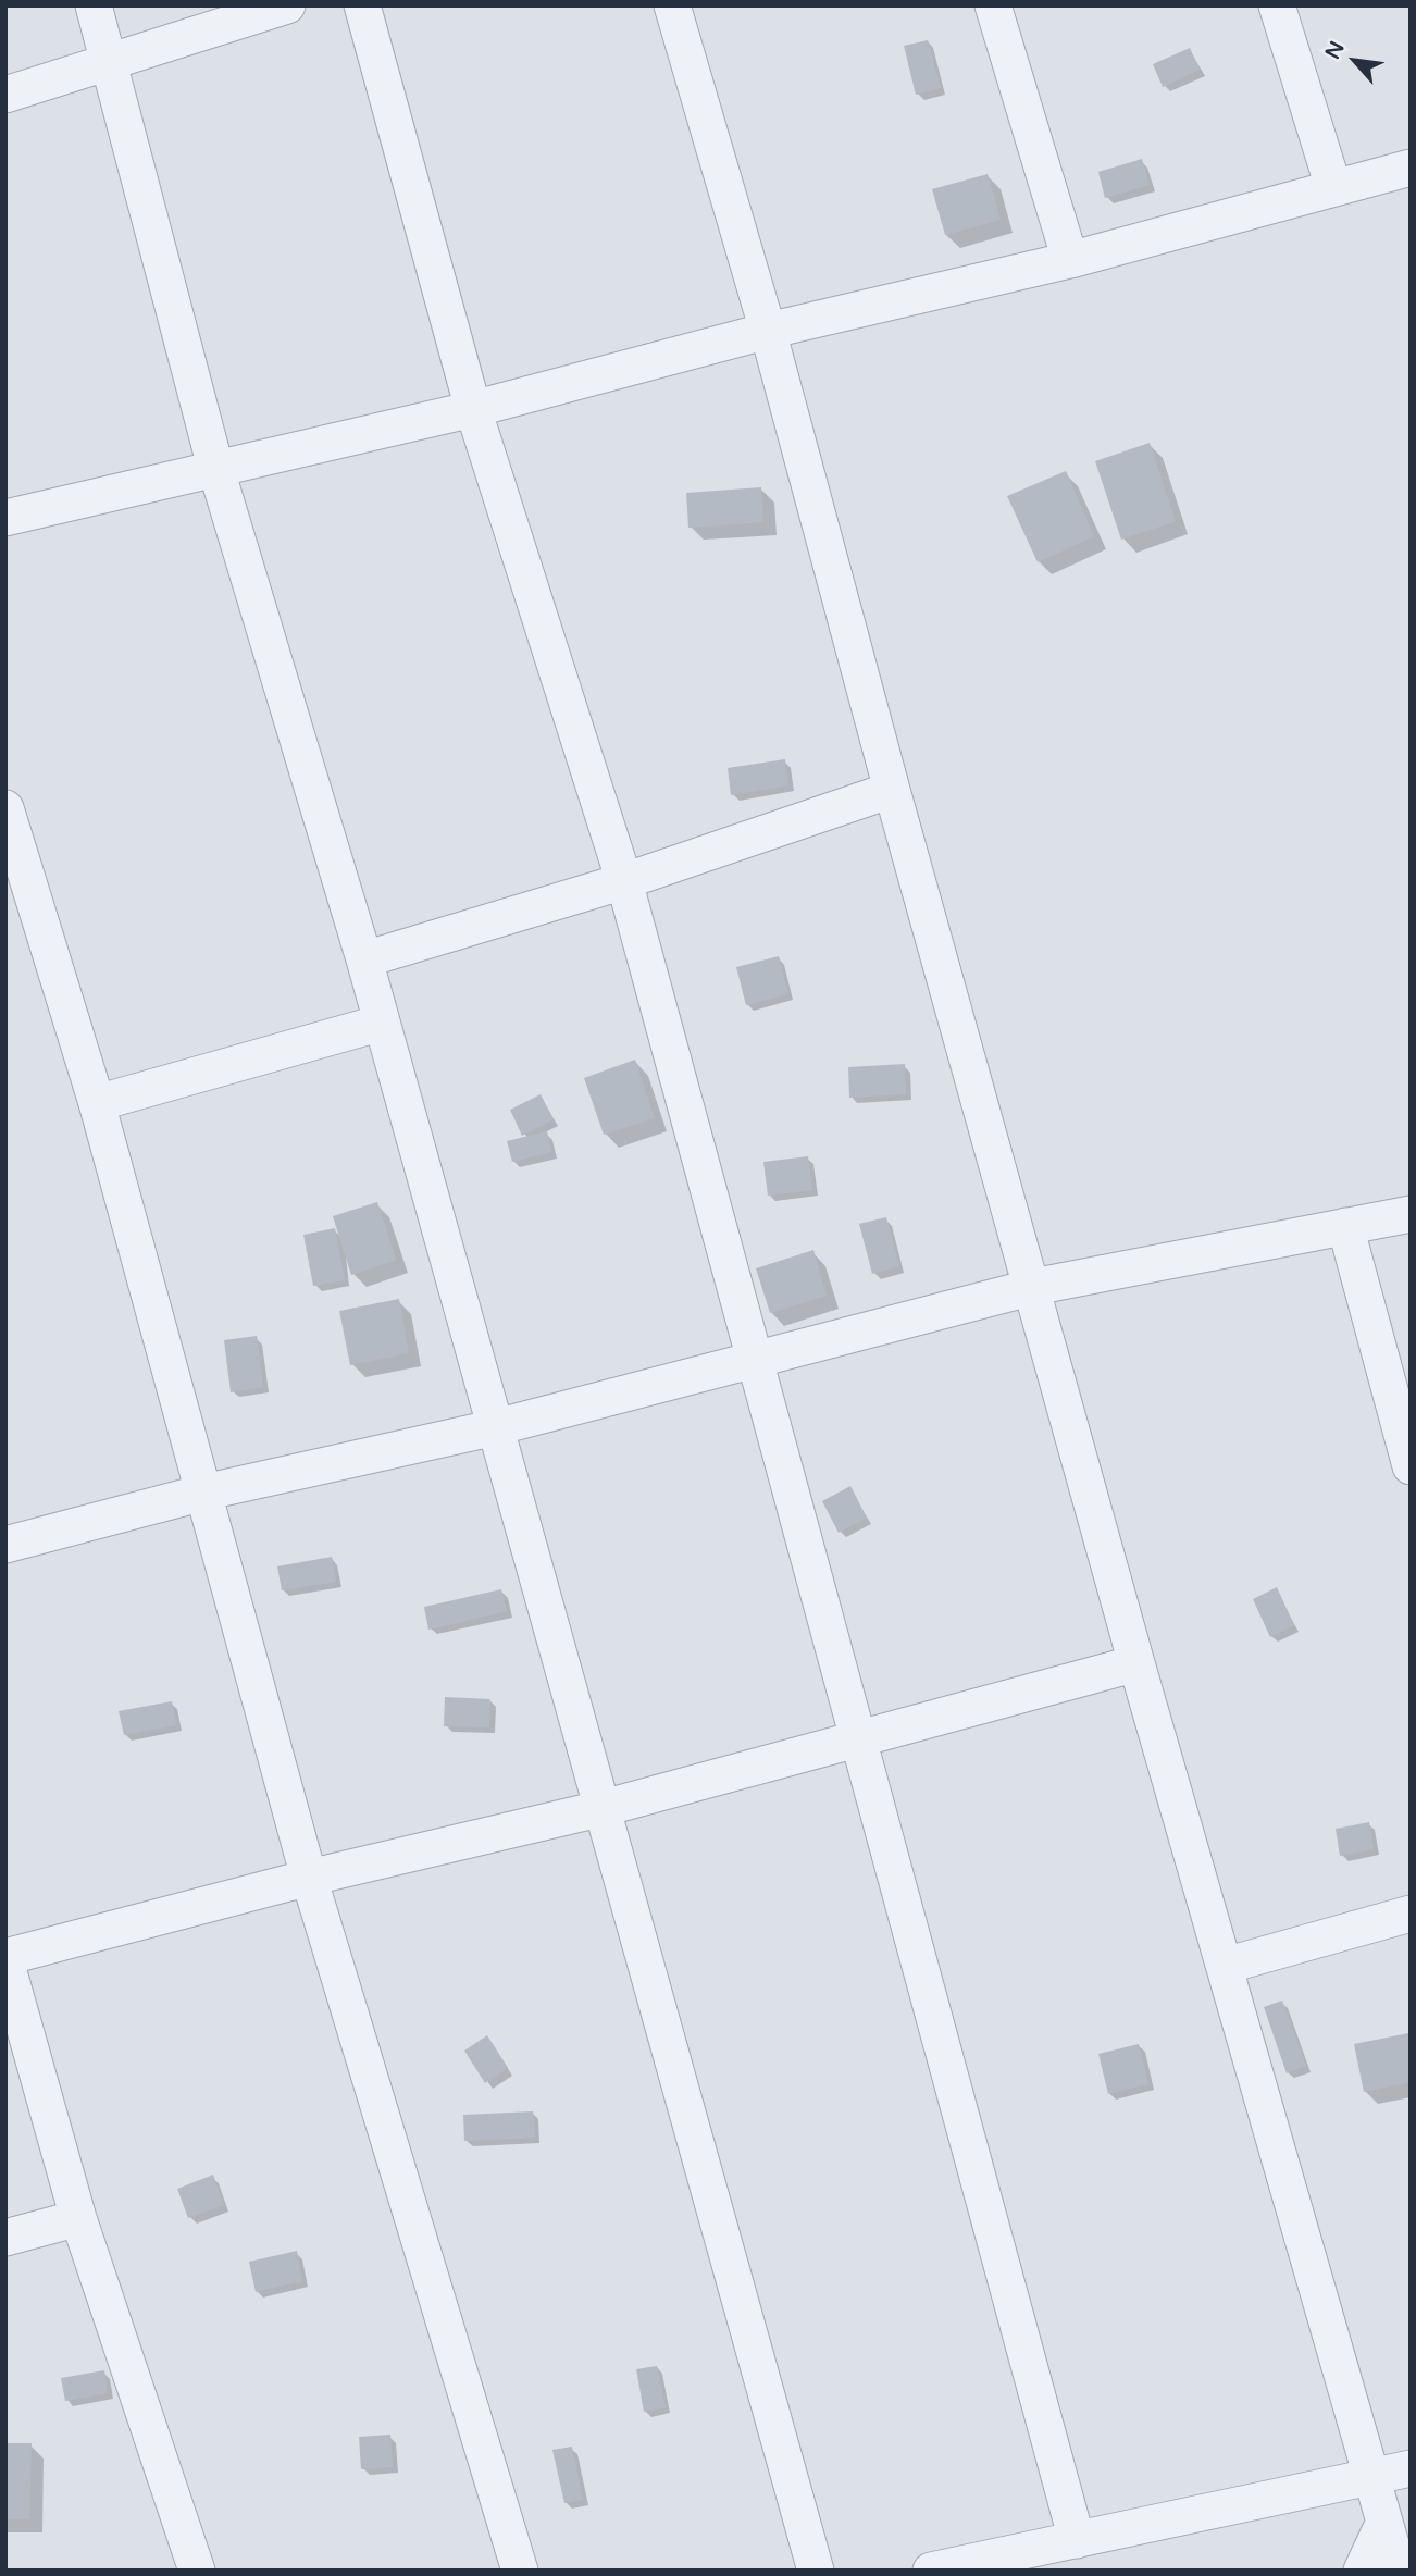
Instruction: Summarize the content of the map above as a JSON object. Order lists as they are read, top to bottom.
{
  "north": "top left"
}
